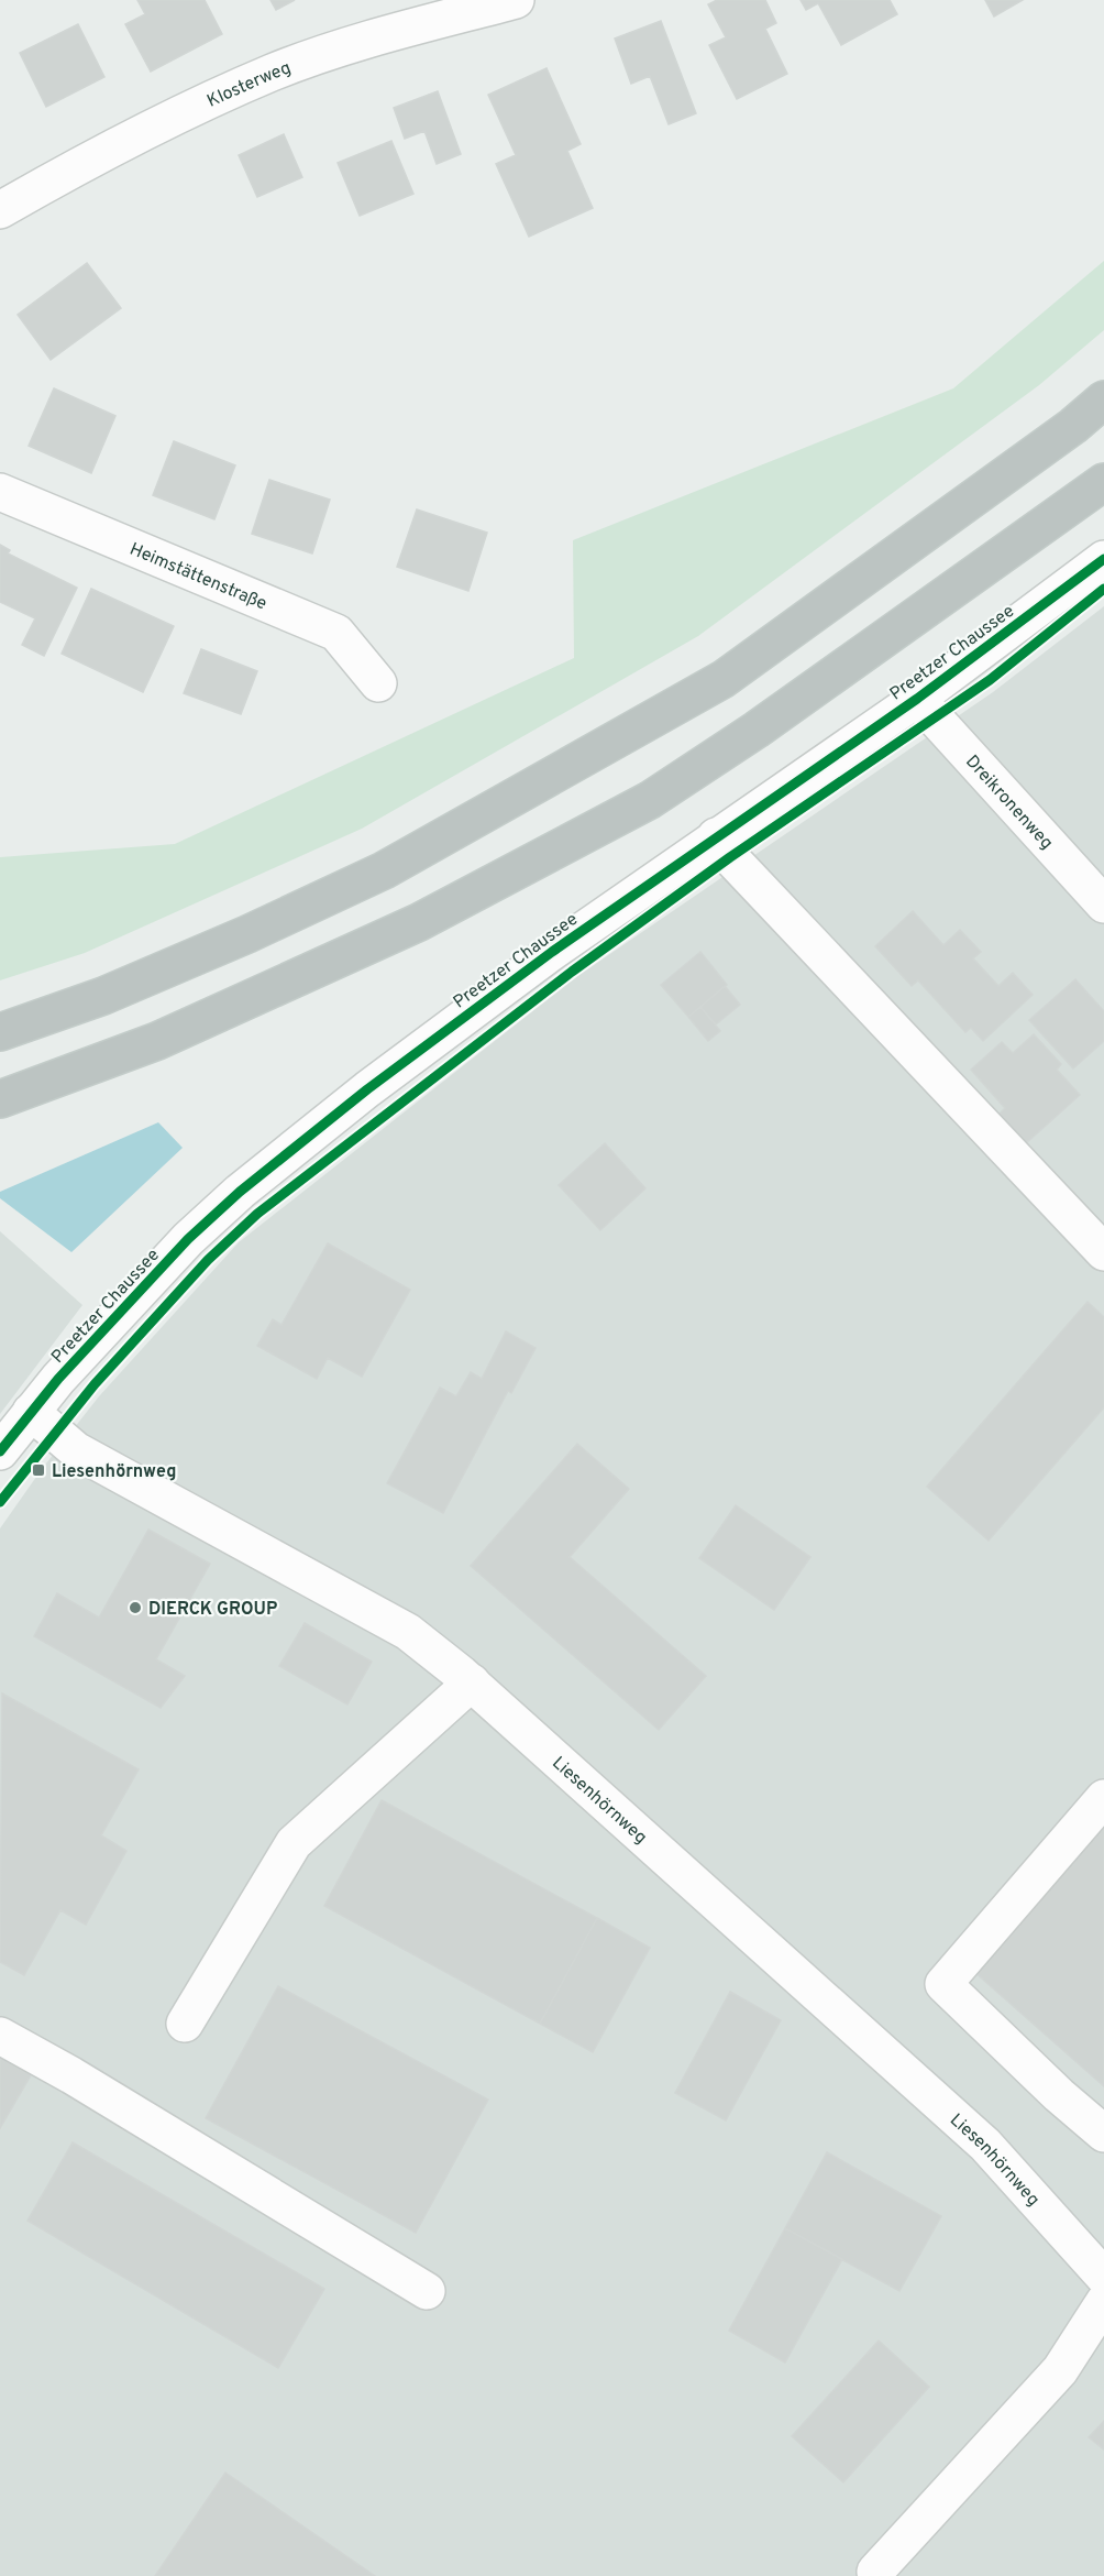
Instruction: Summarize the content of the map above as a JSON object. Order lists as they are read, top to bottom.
{
  "streets": {
    "street": [
      "Klosterweg",
      "Heimstättenstraße",
      "Preetzer Chaussee",
      "Dreikronenweg",
      "Liesenhörnweg"
    ]
  },
  "crossings": [
    ["Preetzer Chaussee", "Dreikronenweg"],
    ["Preetzer Chaussee", "Liesenhörnweg"]
  ],
  "places": {
    "transit": ["Liesenhörnweg"],
    "other": ["DIERCK GROUP"]
  }
}
